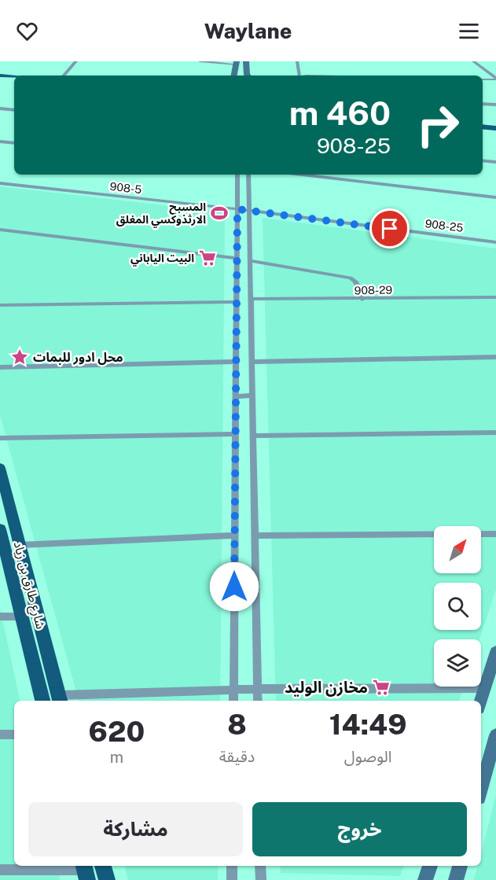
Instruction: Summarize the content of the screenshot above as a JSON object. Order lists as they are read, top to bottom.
{
  "streets": {
    "main road": ["شارع طارق بن زياد"],
    "street": ["908-5", "908-25", "908-29"]
  },
  "crossings": [
    ["908-5", "908-25"]
  ],
  "places": {
    "sports": ["المسبح الارثذوكسي المغلق"],
    "supermarket": ["البيت الياباني", "مخازن الوليد"],
    "place": ["محل ادور للبمات"]
  },
  "north": "top right",
  "page": {
    "header": "Waylane",
    "turn": ["460 m", "908-25"],
    "eta": [
      "14:49",
      "الوصول",
      "8",
      "دقيقة",
      "620",
      "m"
    ],
    "buttons": ["خروج", "مشاركة"]
  }
}
